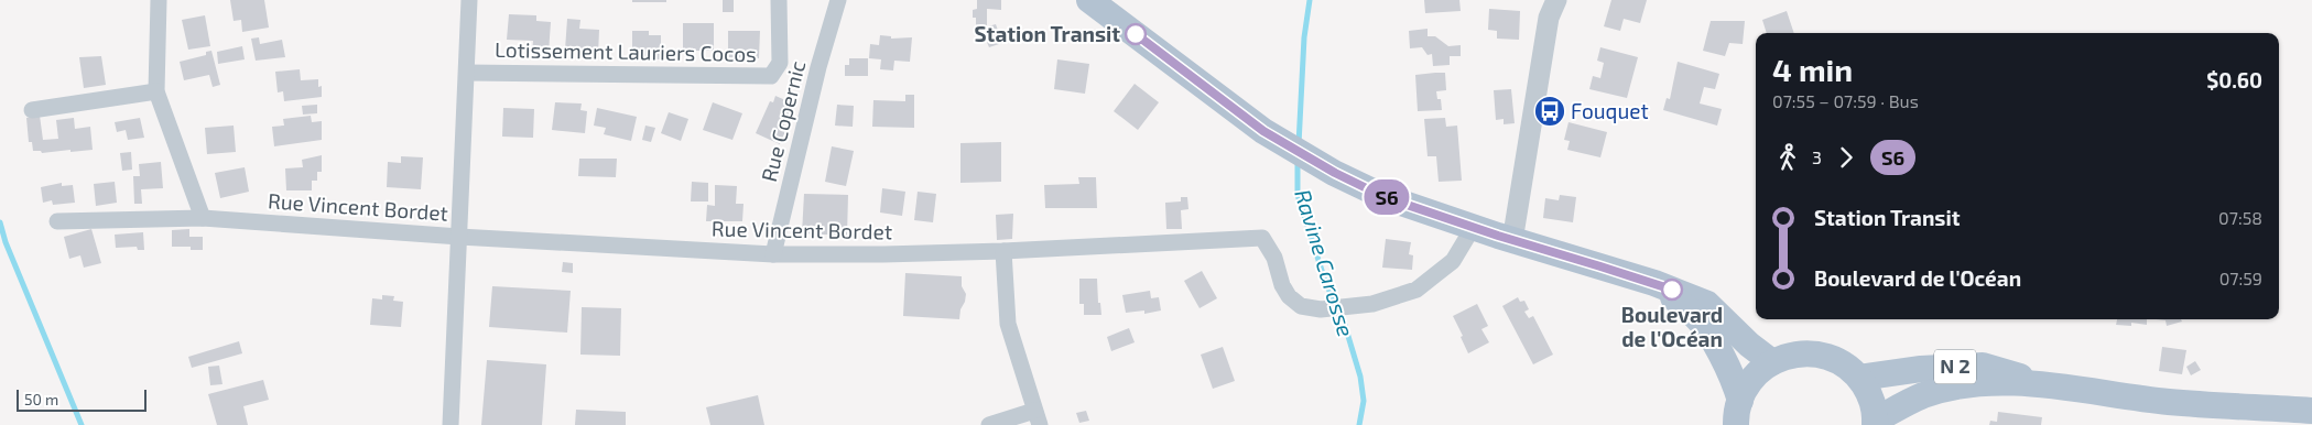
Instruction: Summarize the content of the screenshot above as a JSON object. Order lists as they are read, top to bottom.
{
  "streets": {
    "main road": ["N 2"],
    "street": ["Lotissement Lauriers Cocos", "Rue Copernic", "Rue Vincent Bordet"]
  },
  "crossings": [
    ["Rue Copernic", "Rue Vincent Bordet"]
  ],
  "water": ["Ravine Carosse"],
  "places": {
    "other": ["Station Transit", "Boulevard de l'Océan"],
    "bus stop": ["Fouquet"]
  },
  "lines": ["bus line S6"],
  "scale_bar": "50 m",
  "page": {
    "on_map": "S6",
    "heading": ["4 min", "07:55 – 07:59 · Bus", "$0.60"],
    "legs": ["3", "S6"],
    "list": [
      {
        "name": "Station Transit",
        "value": "07:58"
      },
      {
        "name": "Boulevard de l'Océan",
        "value": "07:59"
      }
    ],
    "scale": "50 m"
  }
}
